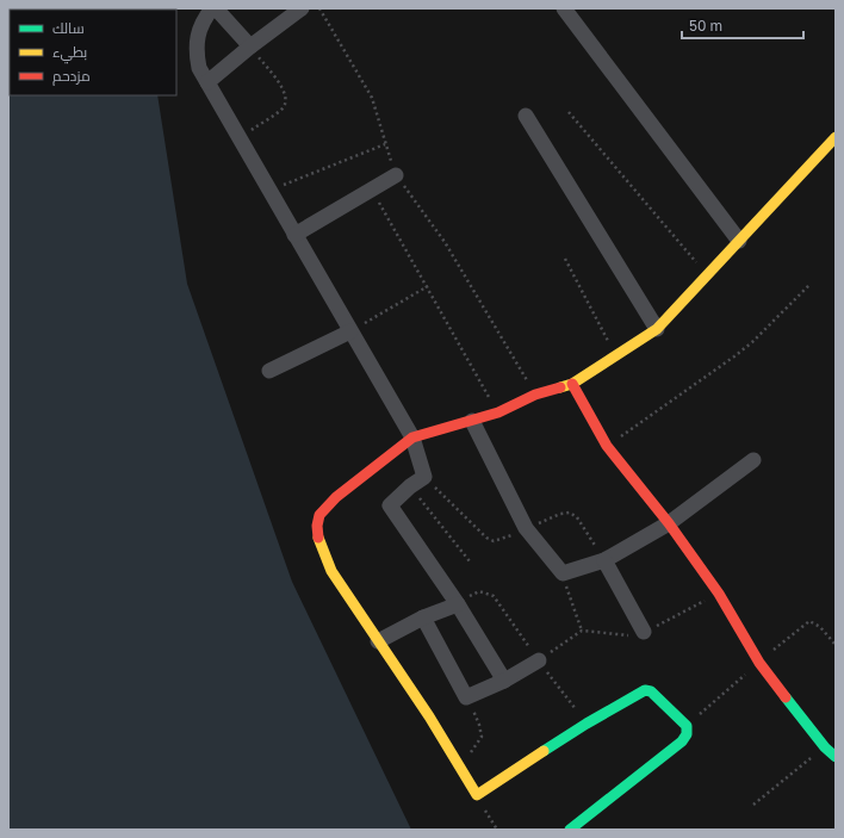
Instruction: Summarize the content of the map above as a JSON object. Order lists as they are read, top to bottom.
{
  "legend": ["سالك", "بطيء", "مزدحم"],
  "scale_bar": "50 m"
}
